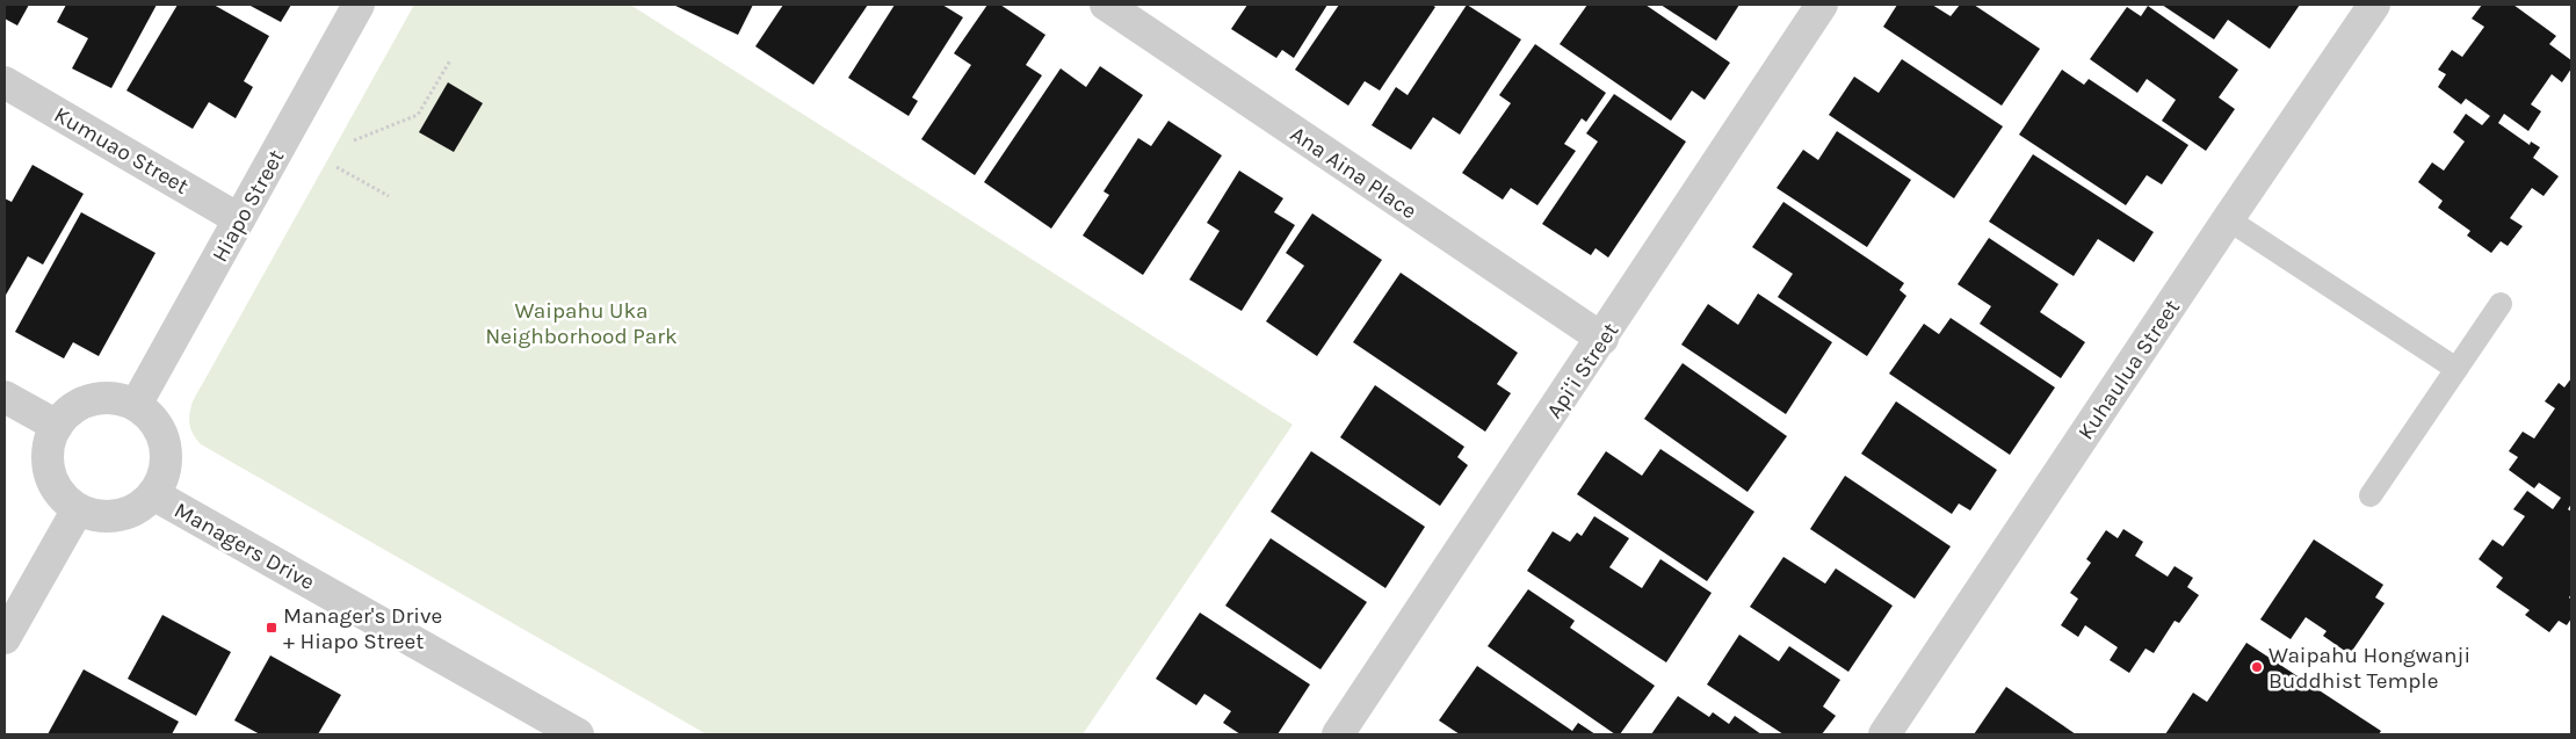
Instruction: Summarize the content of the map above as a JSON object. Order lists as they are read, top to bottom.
{
  "streets": {
    "street": [
      "Kumuao Street",
      "Ana Aina Place",
      "Hiapo Street",
      "Kuhaulua Street",
      "Apiʻi Street",
      "Managers Drive"
    ]
  },
  "crossings": [
    ["Kumuao Street", "Hiapo Street"],
    ["Ana Aina Place", "Apiʻi Street"],
    ["Hiapo Street", "Managers Drive"]
  ],
  "parks": ["Waipahu Uka Neighborhood Park"],
  "places": {
    "transit": ["Manager's Drive + Hiapo Street"],
    "other": ["Waipahu Hongwanji Buddhist Temple"]
  }
}
